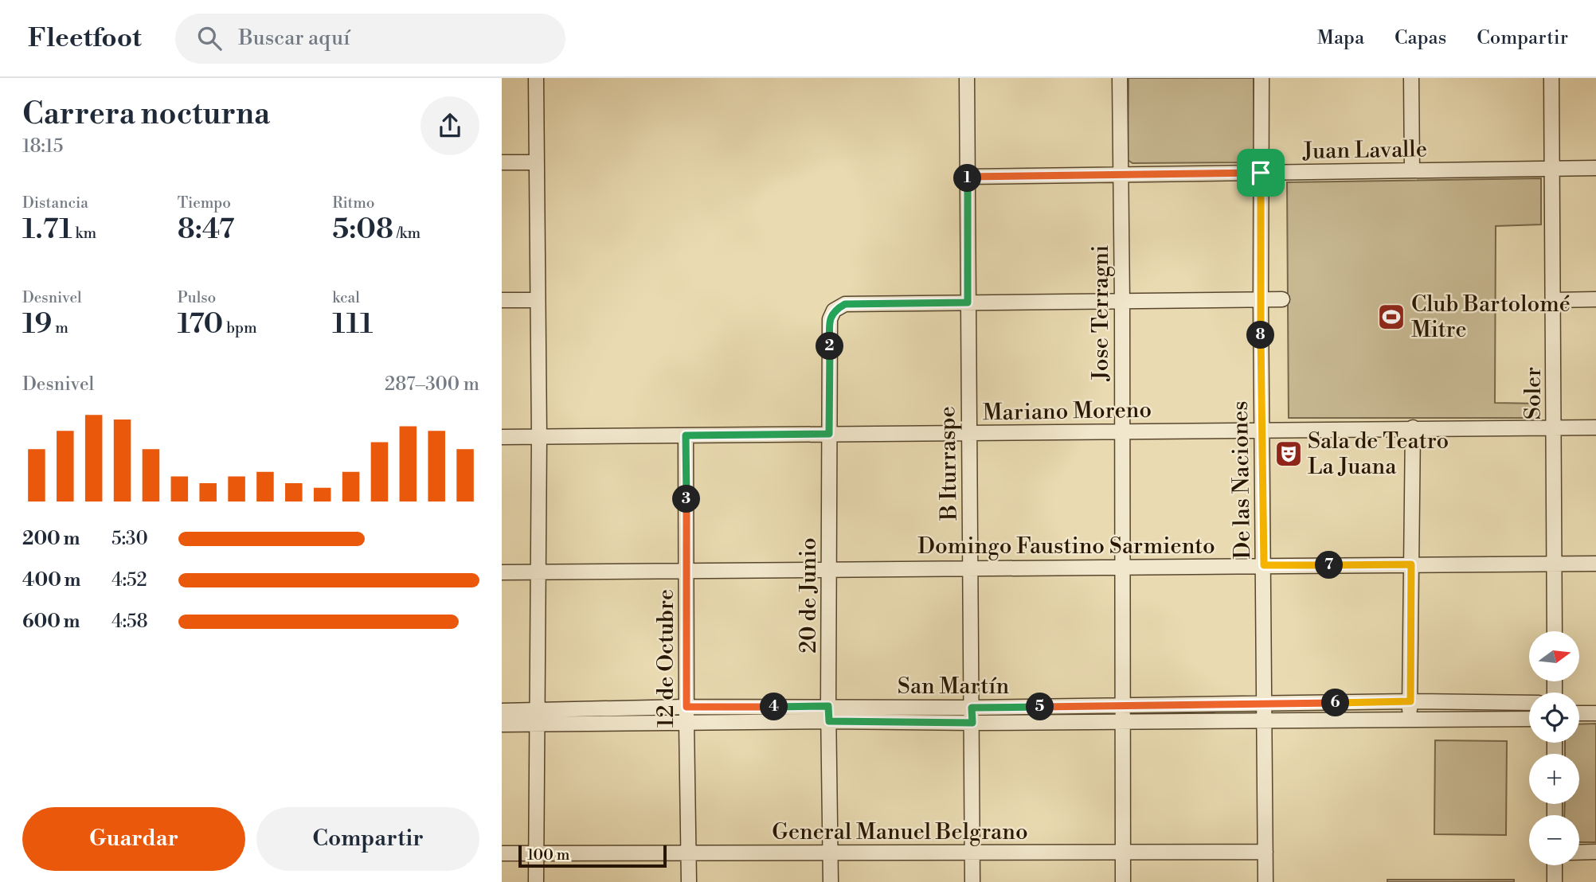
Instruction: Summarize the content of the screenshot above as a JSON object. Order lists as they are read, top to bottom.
{
  "streets": {
    "street": [
      "Juan Lavalle",
      "Jose Terragni",
      "Soler",
      "Mariano Moreno",
      "B Iturraspe",
      "De las Naciones",
      "Domingo Faustino Sarmiento",
      "20 de Junio",
      "12 de Octubre",
      "San Martín",
      "General Manuel Belgrano"
    ]
  },
  "crossings": [
    ["Juan Lavalle", "Jose Terragni"],
    ["Juan Lavalle", "Soler"],
    ["Juan Lavalle", "B Iturraspe"],
    ["Juan Lavalle", "De las Naciones"],
    ["Jose Terragni", "Mariano Moreno"],
    ["Jose Terragni", "Domingo Faustino Sarmiento"],
    ["Jose Terragni", "San Martín"],
    ["Jose Terragni", "General Manuel Belgrano"],
    ["Soler", "Mariano Moreno"],
    ["Soler", "Domingo Faustino Sarmiento"],
    ["Mariano Moreno", "B Iturraspe"],
    ["Mariano Moreno", "De las Naciones"],
    ["Mariano Moreno", "20 de Junio"],
    ["Mariano Moreno", "12 de Octubre"],
    ["B Iturraspe", "Domingo Faustino Sarmiento"],
    ["B Iturraspe", "20 de Junio"],
    ["B Iturraspe", "San Martín"],
    ["B Iturraspe", "General Manuel Belgrano"],
    ["De las Naciones", "Domingo Faustino Sarmiento"],
    ["De las Naciones", "San Martín"],
    ["De las Naciones", "General Manuel Belgrano"],
    ["Domingo Faustino Sarmiento", "20 de Junio"],
    ["Domingo Faustino Sarmiento", "12 de Octubre"],
    ["20 de Junio", "San Martín"],
    ["20 de Junio", "General Manuel Belgrano"],
    ["12 de Octubre", "San Martín"],
    ["12 de Octubre", "General Manuel Belgrano"]
  ],
  "places": {
    "sports": ["Club Bartolomé Mitre"],
    "theatre": ["Sala de Teatro La Juana"]
  },
  "scale_bar": "100 m",
  "north": "right",
  "page": {
    "header": "Fleetfoot",
    "search": "Buscar aquí",
    "nav": ["Mapa", "Capas", "Compartir"],
    "heading": ["Carrera nocturna", "18:15"],
    "pins": [
      "1",
      "8",
      "2",
      "3",
      "7",
      "6",
      "4",
      "5"
    ],
    "stats": [
      ["Distancia", "1.71 km"],
      ["Tiempo", "8:47"],
      ["Ritmo", "5:08 /km"],
      ["Desnivel", "19 m"],
      ["Pulso", "170 bpm"],
      ["kcal", "111"]
    ],
    "chart": ["Desnivel", "287–300 m"],
    "list": [
      {
        "name": "200 m",
        "note": "5:30"
      },
      {
        "name": "400 m",
        "note": "4:52"
      },
      {
        "name": "600 m",
        "note": "4:58"
      }
    ],
    "map_buttons": ["+", "−"],
    "buttons": ["Guardar", "Compartir"],
    "scale": "100 m"
  }
}
